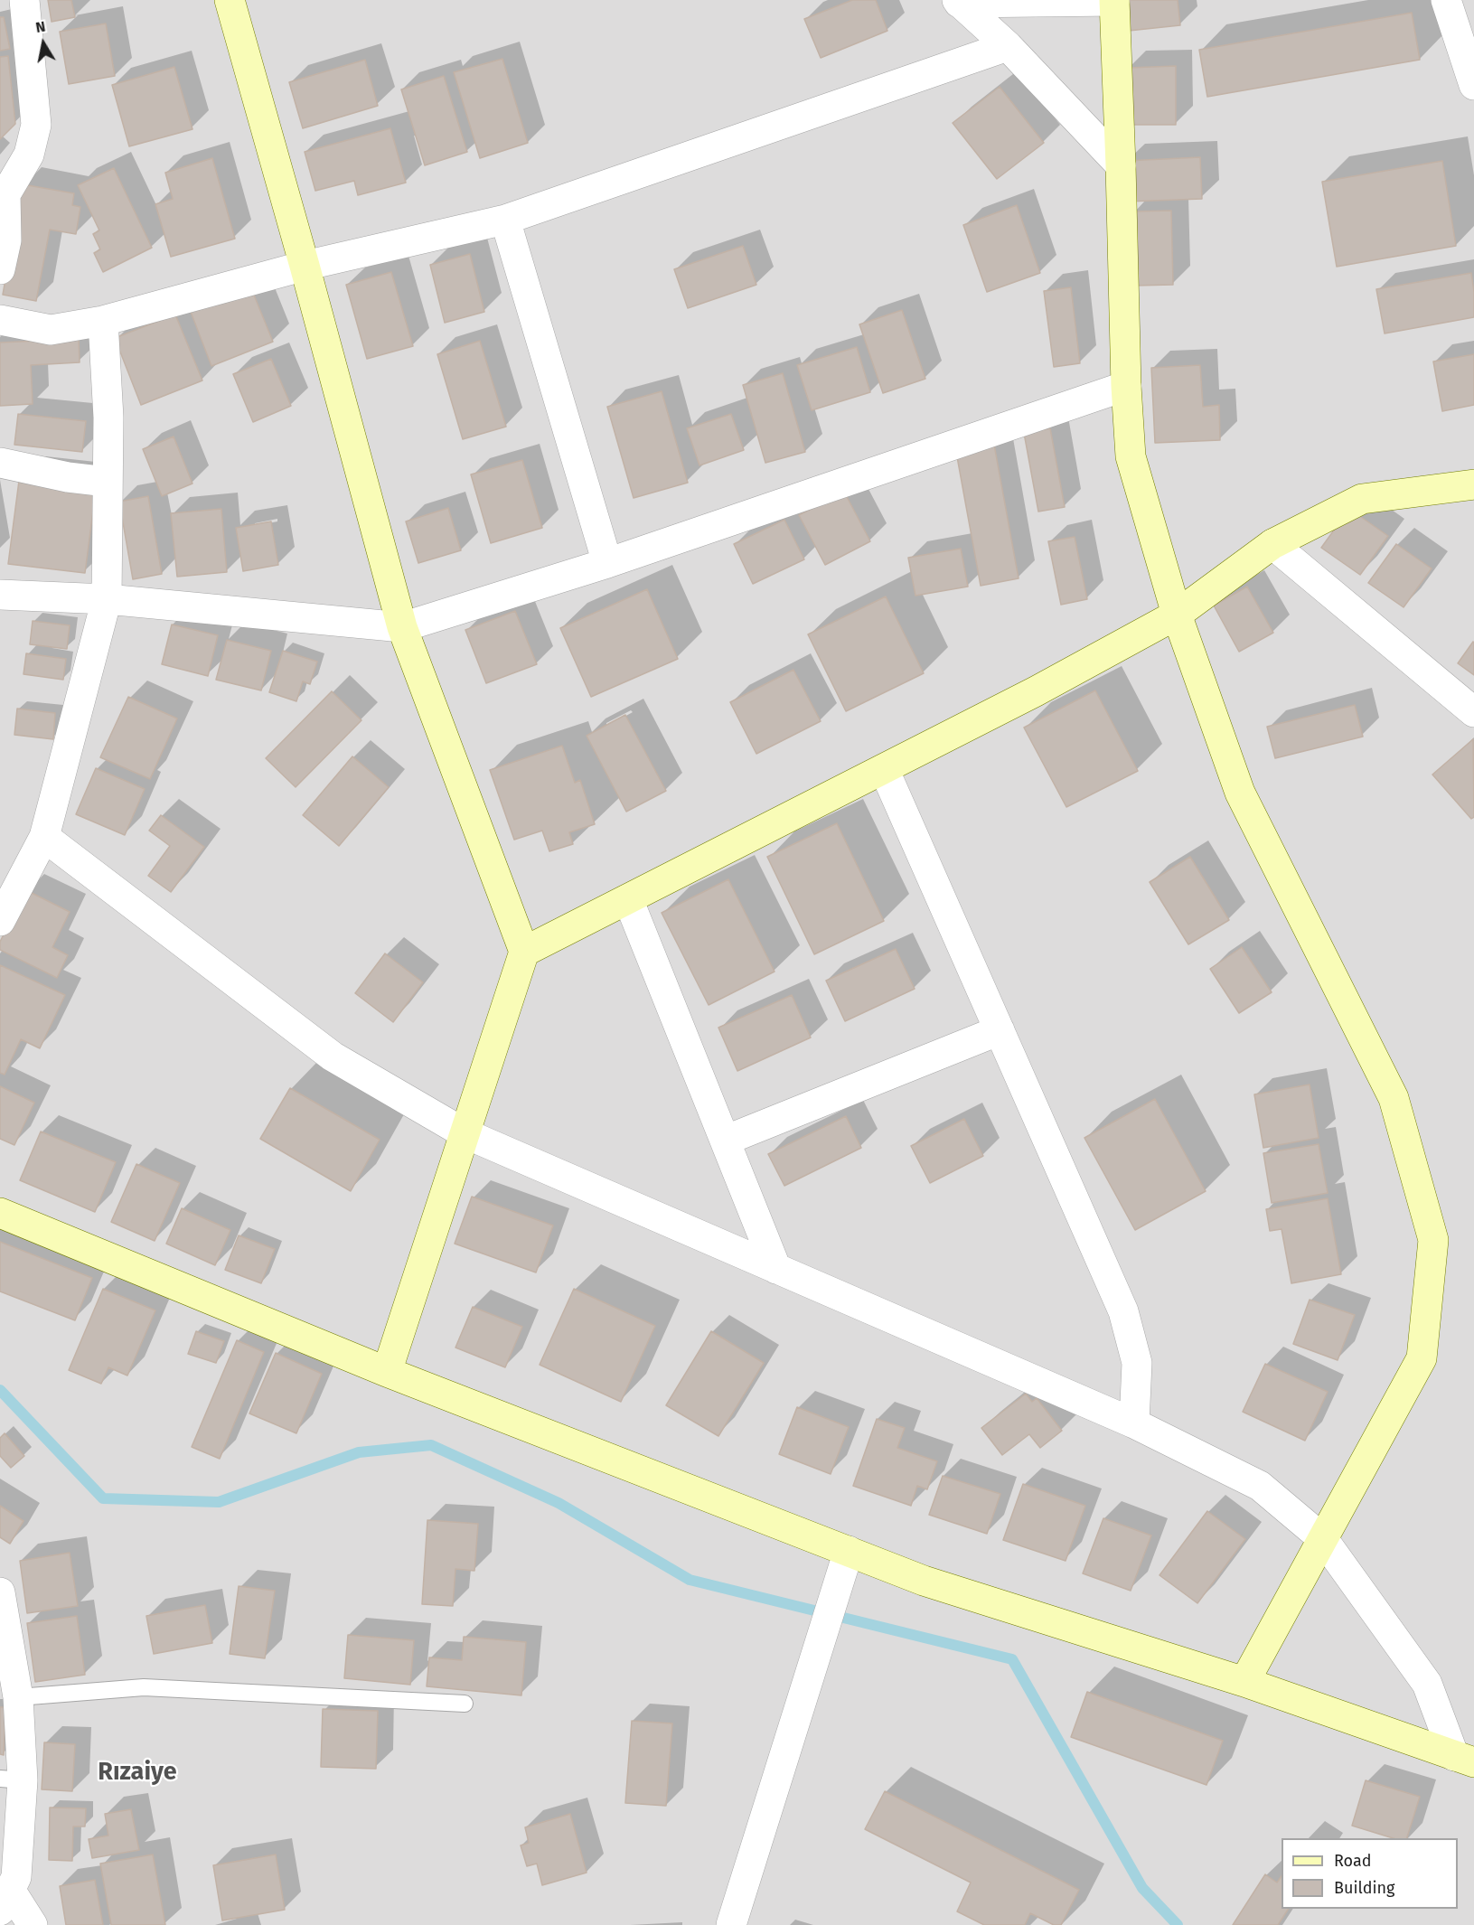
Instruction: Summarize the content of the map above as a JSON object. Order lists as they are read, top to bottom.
{
  "districts": ["Rızaiye"],
  "legend": ["Road", "Building"],
  "north": "top"
}
